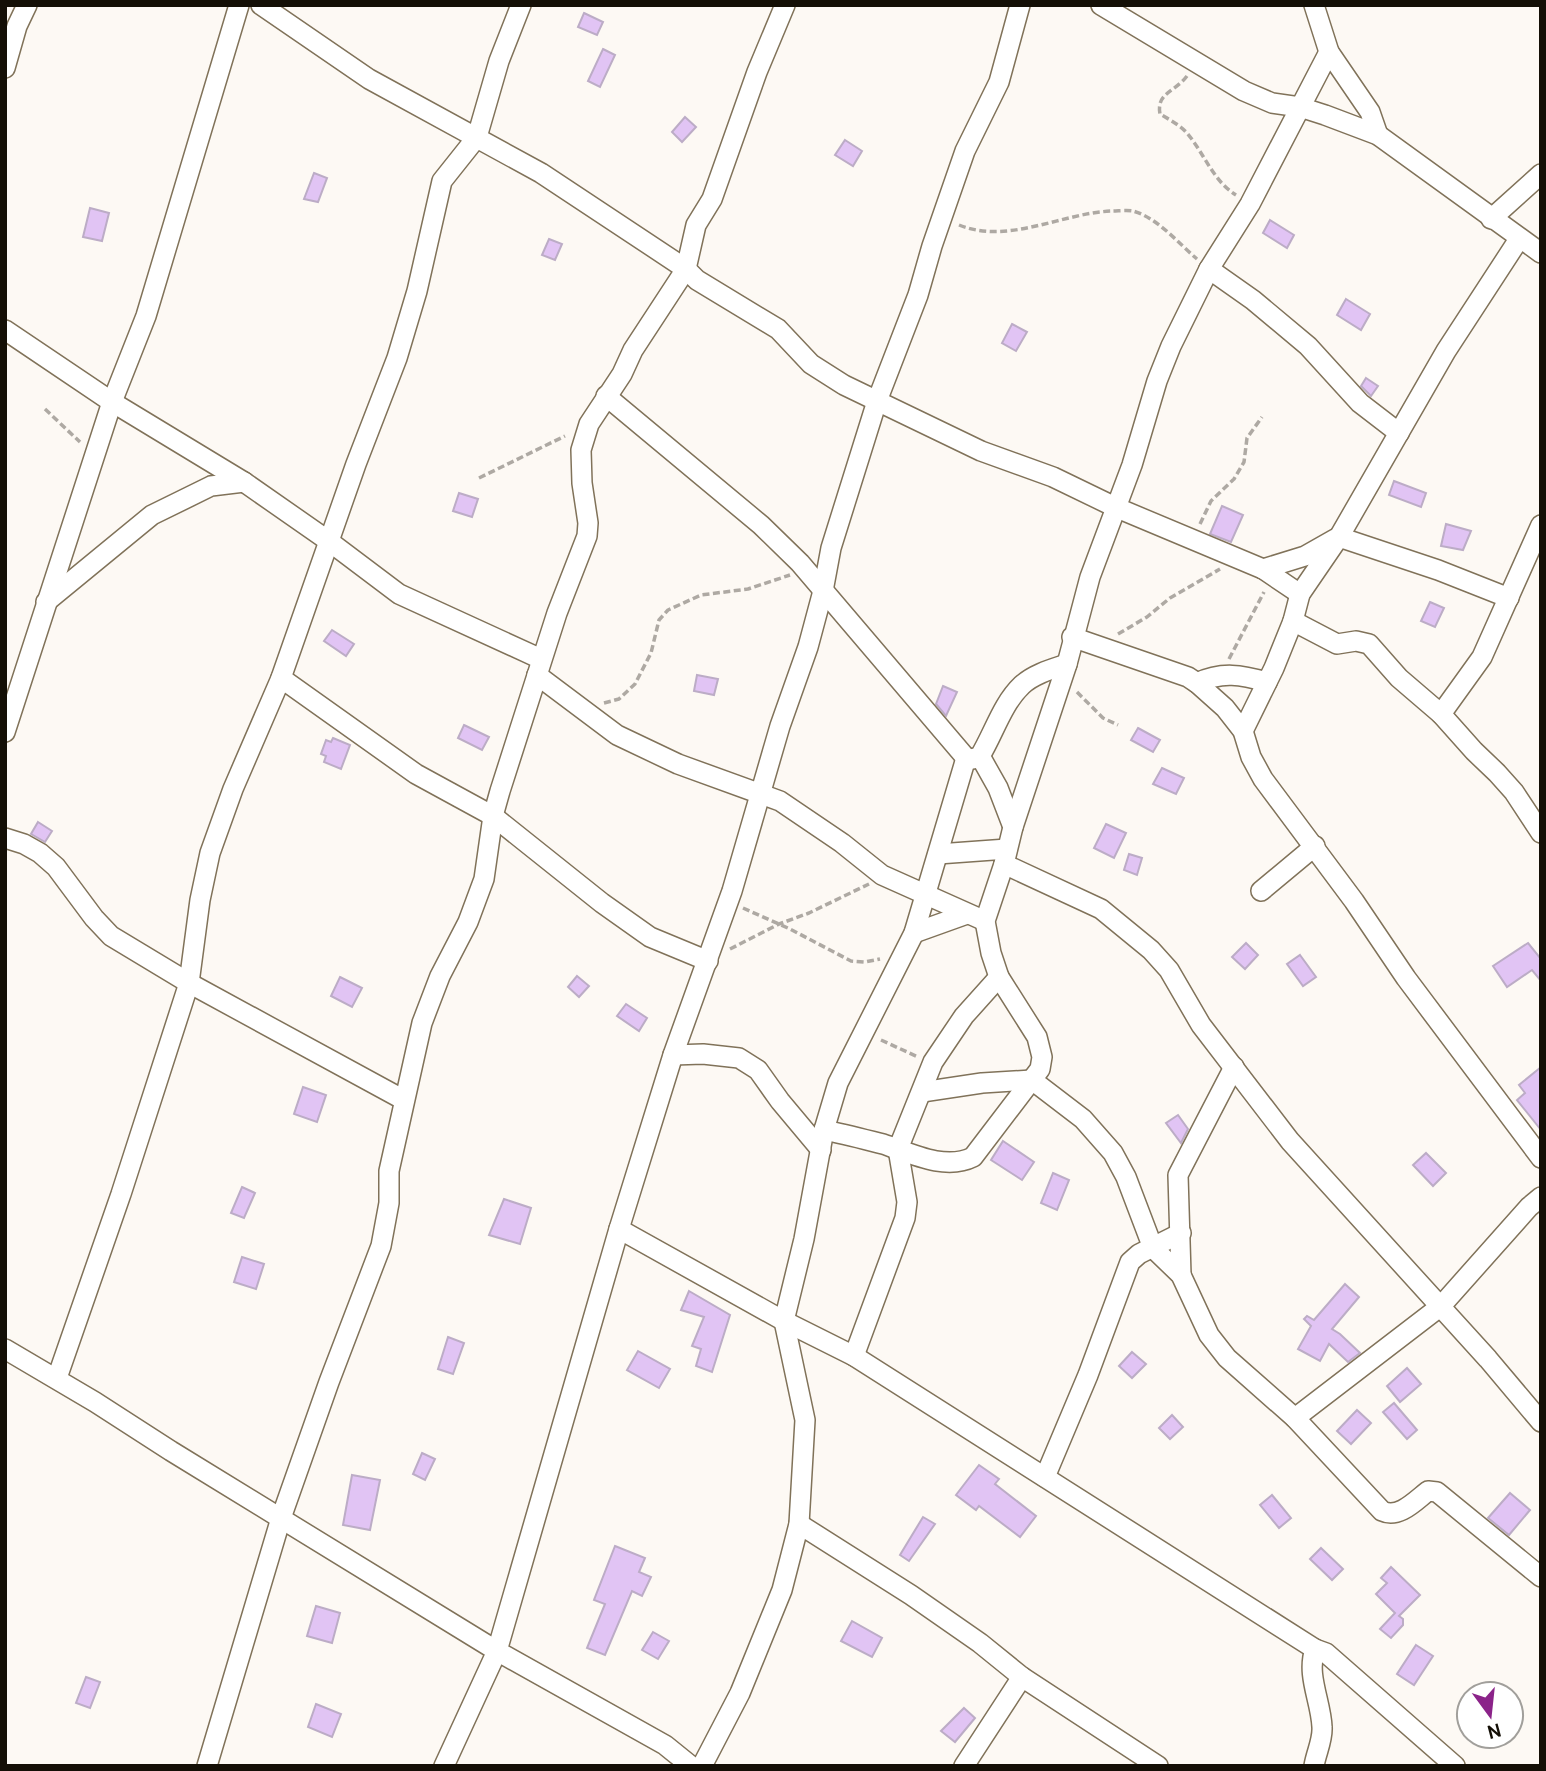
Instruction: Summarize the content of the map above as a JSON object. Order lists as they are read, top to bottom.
{
  "north": "bottom"
}
